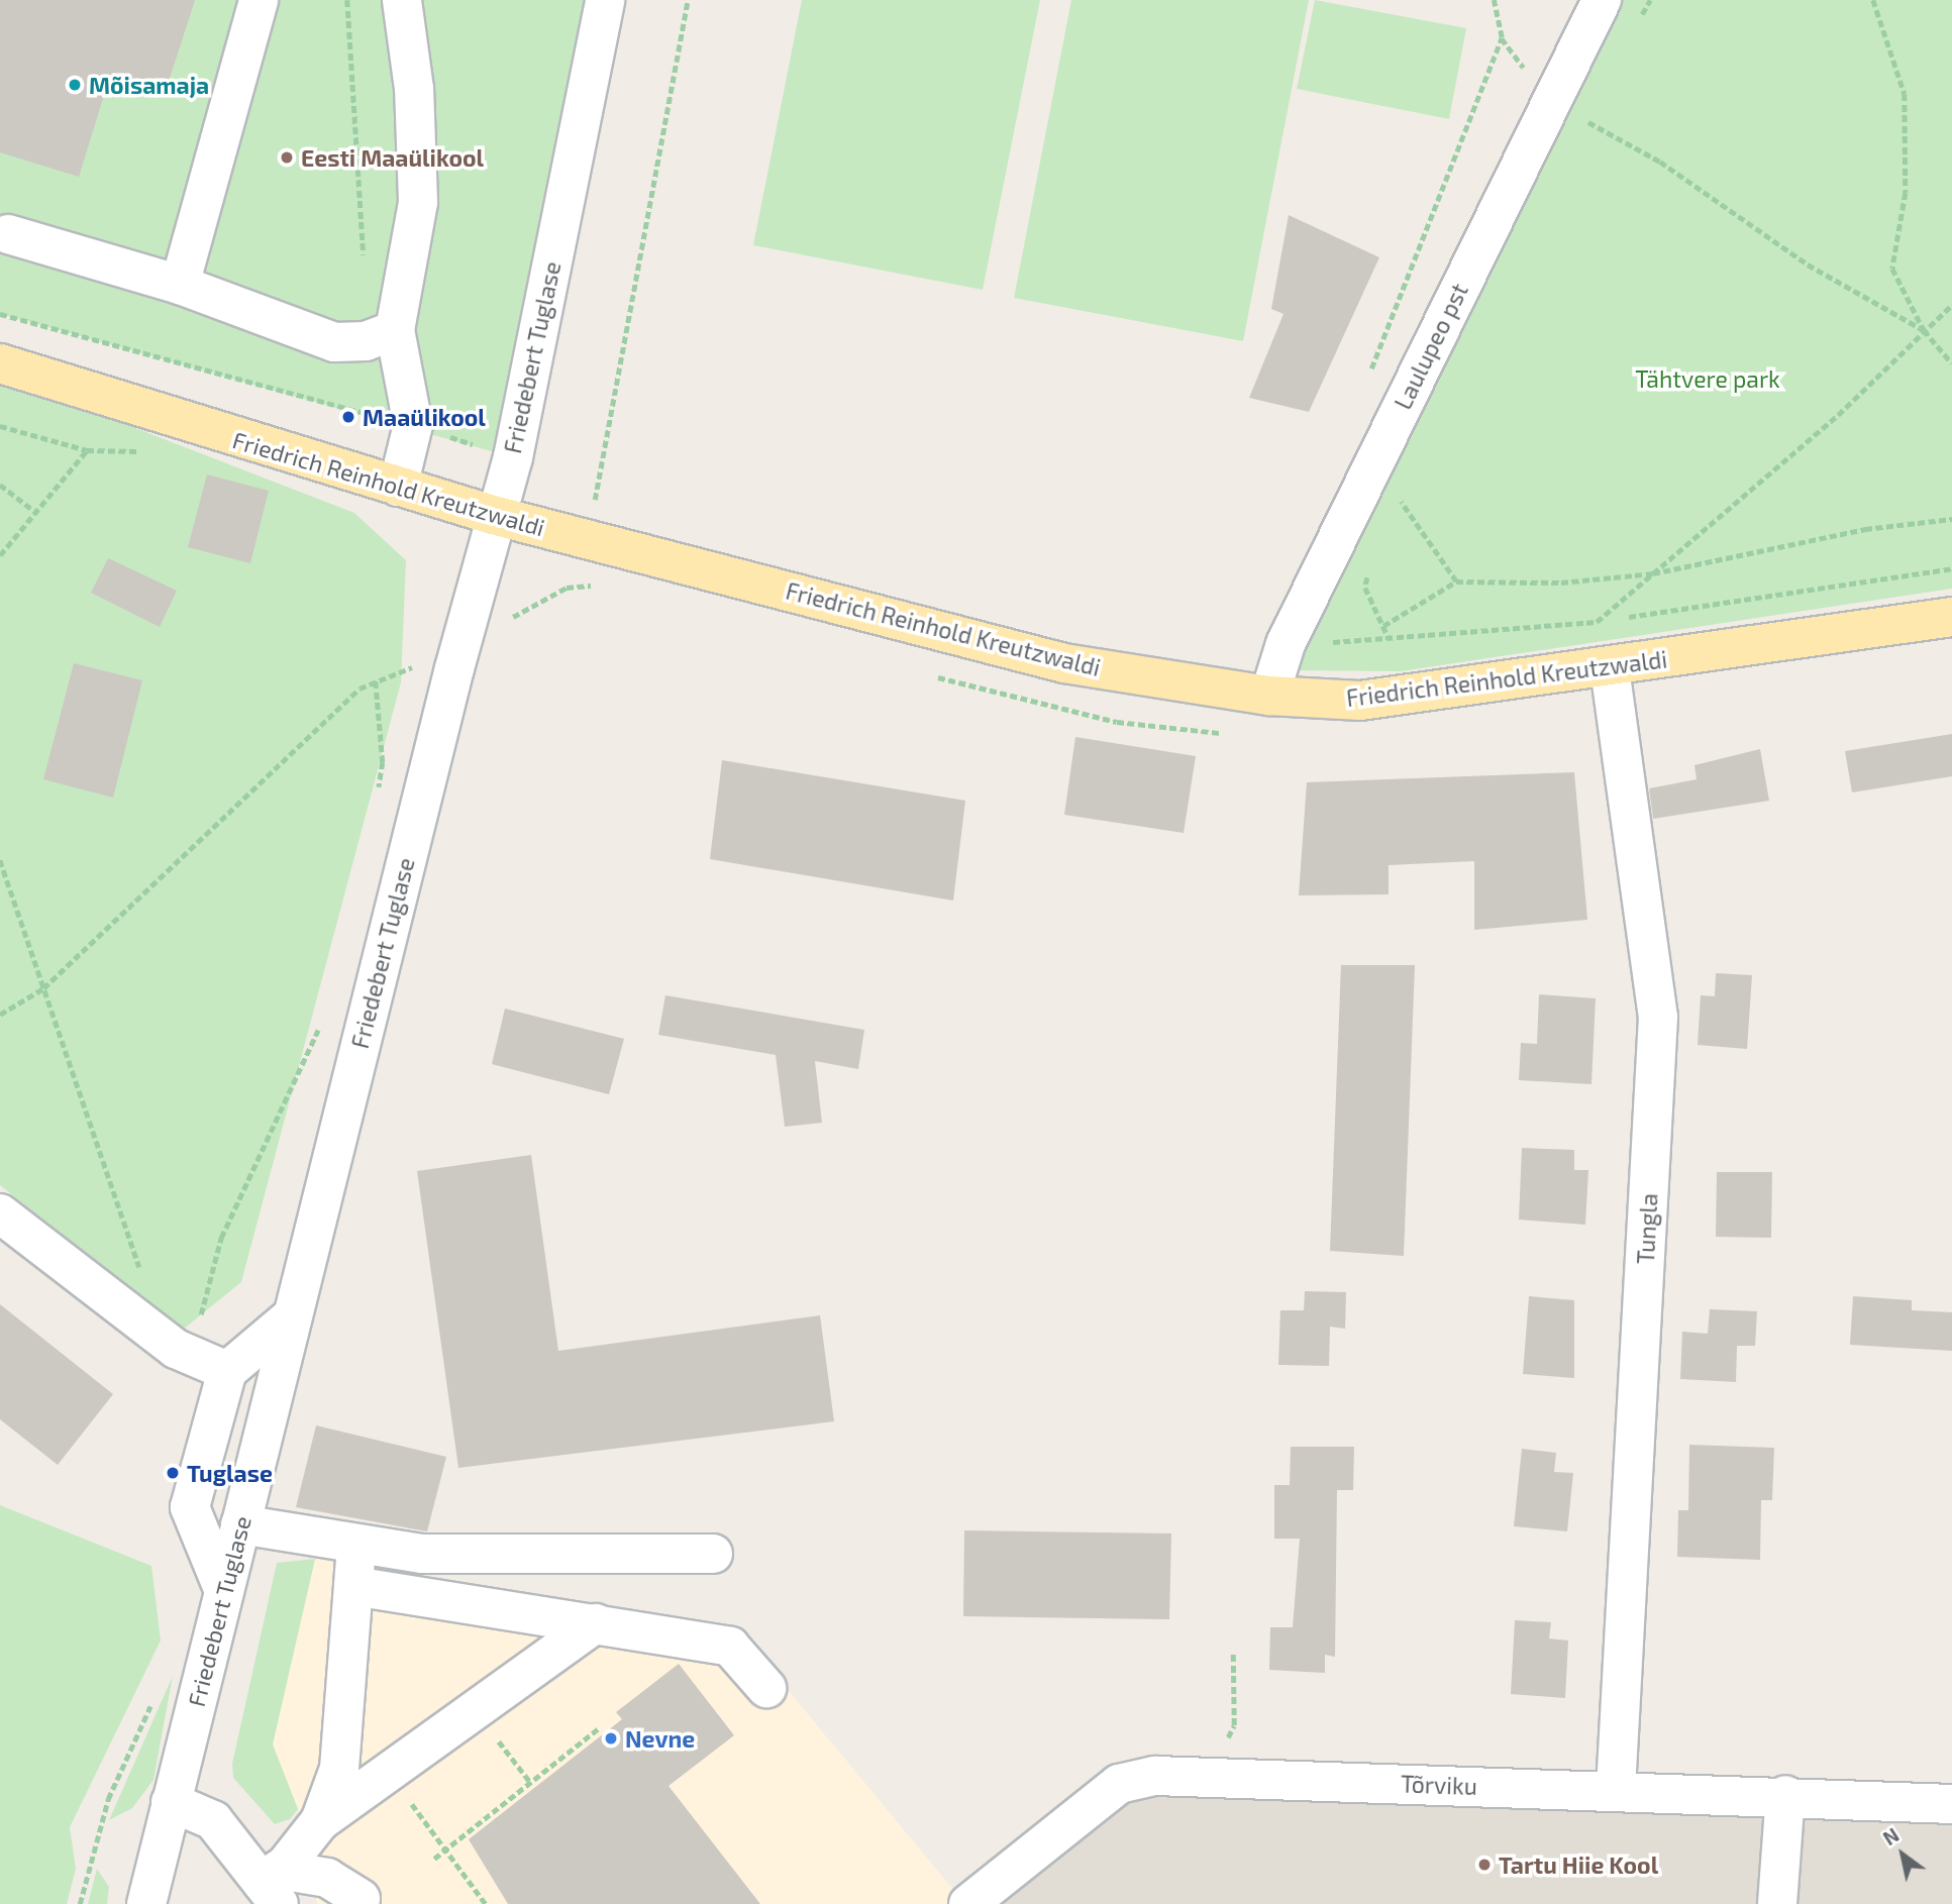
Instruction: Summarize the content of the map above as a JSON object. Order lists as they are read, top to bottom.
{
  "streets": {
    "main road": ["Friedrich Reinhold Kreutzwaldi"],
    "street": [
      "Laulupeo pst",
      "Friedebert Tuglase",
      "Tungla",
      "Tõrviku"
    ]
  },
  "crossings": [
    ["Laulupeo pst", "Friedrich Reinhold Kreutzwaldi"],
    ["Friedebert Tuglase", "Friedrich Reinhold Kreutzwaldi"],
    ["Friedrich Reinhold Kreutzwaldi", "Tungla"],
    ["Tungla", "Tõrviku"]
  ],
  "parks": ["Tähtvere park"],
  "places": [
    "Mõisamaja",
    "Eesti Maaülikool",
    "Maaülikool",
    "Tuglase",
    "Nevne",
    "Tartu Hiie Kool"
  ],
  "north": "top left"
}
